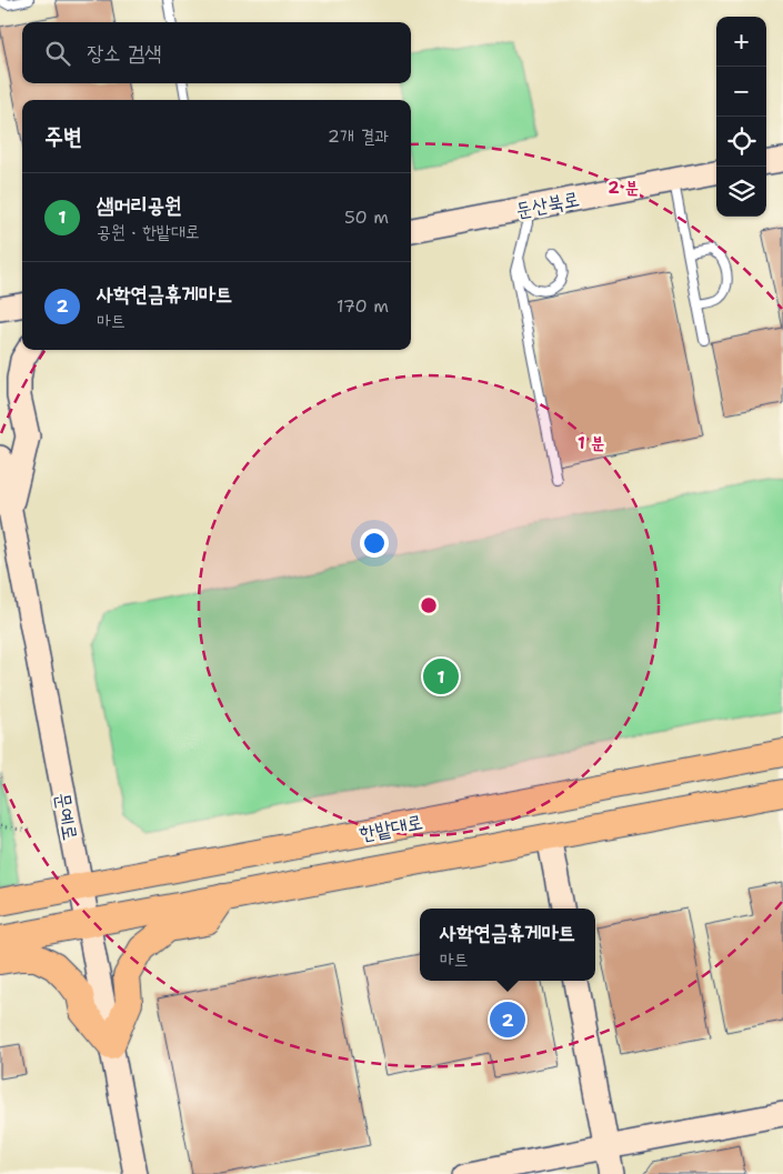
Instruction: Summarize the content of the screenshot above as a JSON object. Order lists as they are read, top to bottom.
{
  "streets": {
    "main road": ["둔산북로", "문예로", "한밭대로"]
  },
  "crossings": [
    ["문예로", "한밭대로"]
  ],
  "page": {
    "map_buttons": ["+", "−"],
    "search": "장소 검색",
    "heading": ["주변", "2개 결과"],
    "list": [
      {
        "mark": "1",
        "name": "샘머리공원",
        "note": "공원 · 한밭대로",
        "value": "50 m"
      },
      {
        "mark": "2",
        "name": "사학연금휴게마트",
        "note": "마트",
        "value": "170 m"
      }
    ],
    "pins": ["1", "2"],
    "popup": ["사학연금휴게마트", "마트"]
  },
  "rings": ["2 분", "1 분"]
}
